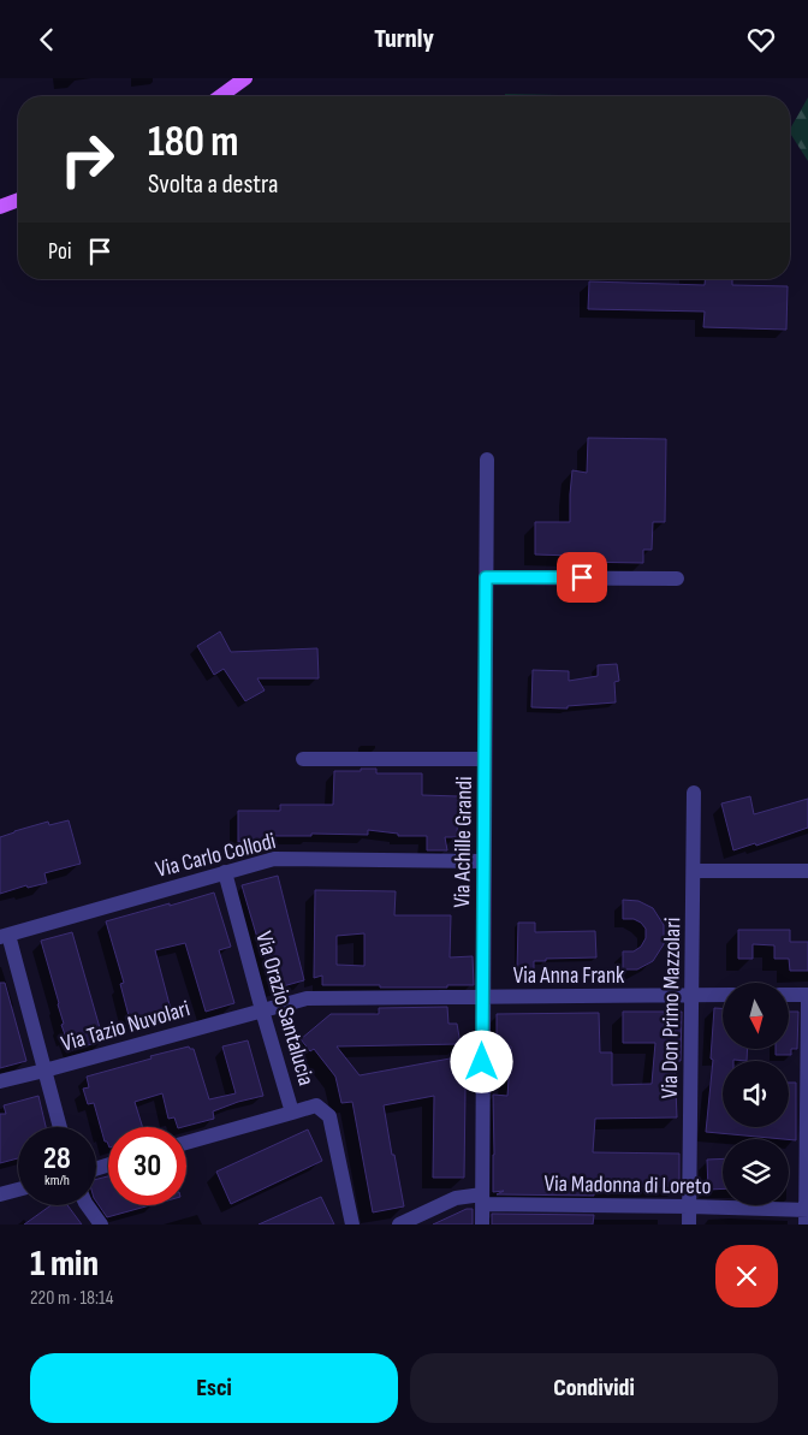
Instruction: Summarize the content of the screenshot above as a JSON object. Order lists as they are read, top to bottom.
{
  "streets": {
    "street": [
      "Via Achille Grandi",
      "Via Carlo Collodi",
      "Via Anna Frank",
      "Via Orazio Santalucia",
      "Via Don Primo Mazzolari",
      "Via Tazio Nuvolari",
      "Via Madonna di Loreto"
    ]
  },
  "crossings": [
    ["Via Achille Grandi", "Via Carlo Collodi"],
    ["Via Achille Grandi", "Via Anna Frank"],
    ["Via Achille Grandi", "Via Madonna di Loreto"],
    ["Via Carlo Collodi", "Via Orazio Santalucia"],
    ["Via Anna Frank", "Via Orazio Santalucia"],
    ["Via Anna Frank", "Via Don Primo Mazzolari"],
    ["Via Anna Frank", "Via Tazio Nuvolari"],
    ["Via Orazio Santalucia", "Via Tazio Nuvolari"],
    ["Via Don Primo Mazzolari", "Via Madonna di Loreto"]
  ],
  "north": "bottom",
  "page": {
    "header": "Turnly",
    "turn": ["180 m", "Svolta a destra"],
    "then": "Poi",
    "speed": "28 km/h",
    "limit": "30",
    "heading": ["1 min", "220 m · 18:14"],
    "buttons": ["Esci", "Condividi"]
  }
}
